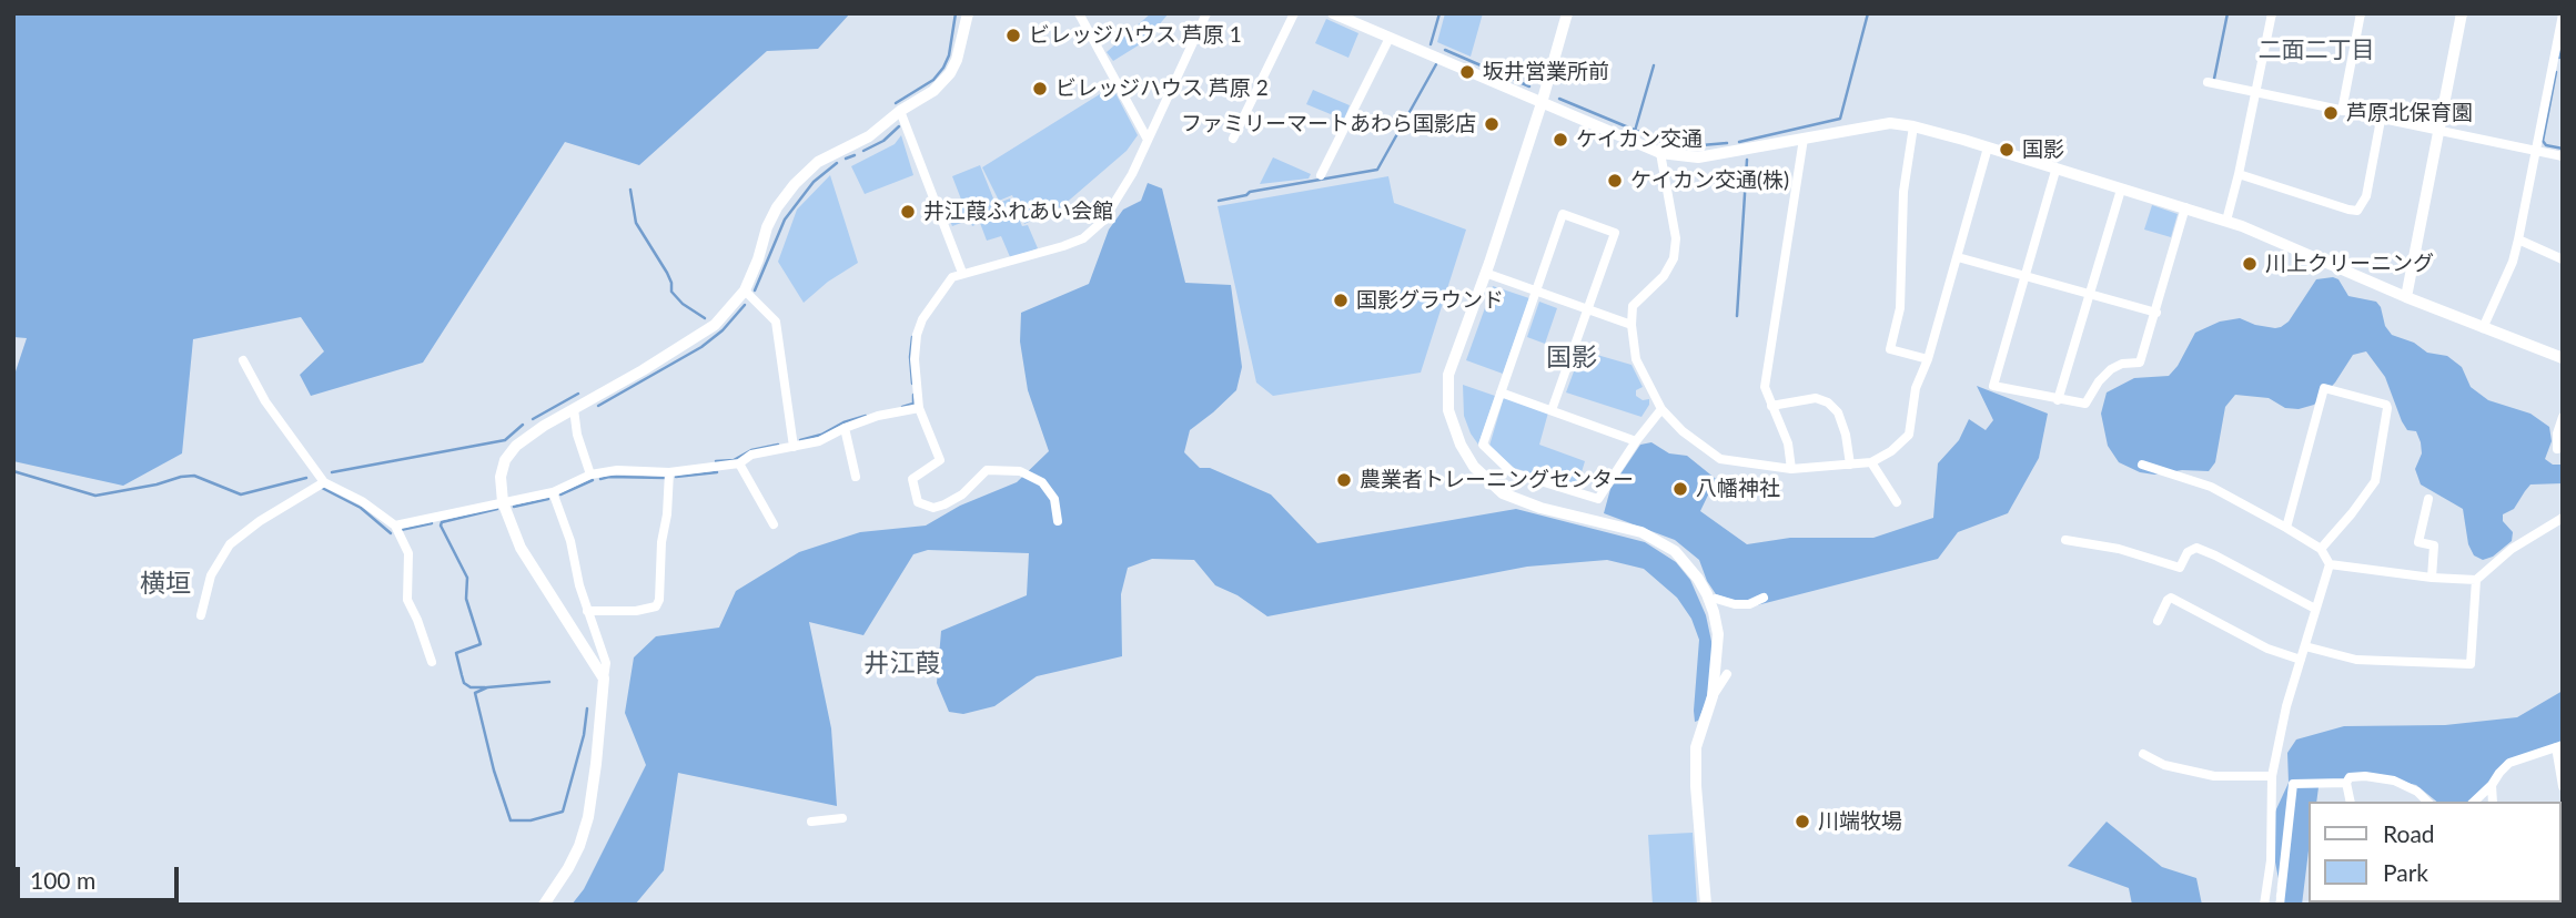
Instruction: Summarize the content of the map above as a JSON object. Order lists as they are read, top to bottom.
{
  "districts": [
    "二面二丁目",
    "国影",
    "横垣",
    "井江葭"
  ],
  "places": [
    "ビレッジハウス 芦原 1",
    "坂井営業所前",
    "ビレッジハウス 芦原 2",
    "芦原北保育園",
    "ファミリーマートあわら国影店",
    "ケイカン交通",
    "国影",
    "ケイカン交通(株)",
    "井江葭ふれあい会館",
    "川上クリーニング",
    "国影グラウンド",
    "農業者トレーニングセンター",
    "八幡神社",
    "川端牧場"
  ],
  "legend": ["Road", "Park"],
  "scale_bar": "100 m"
}
